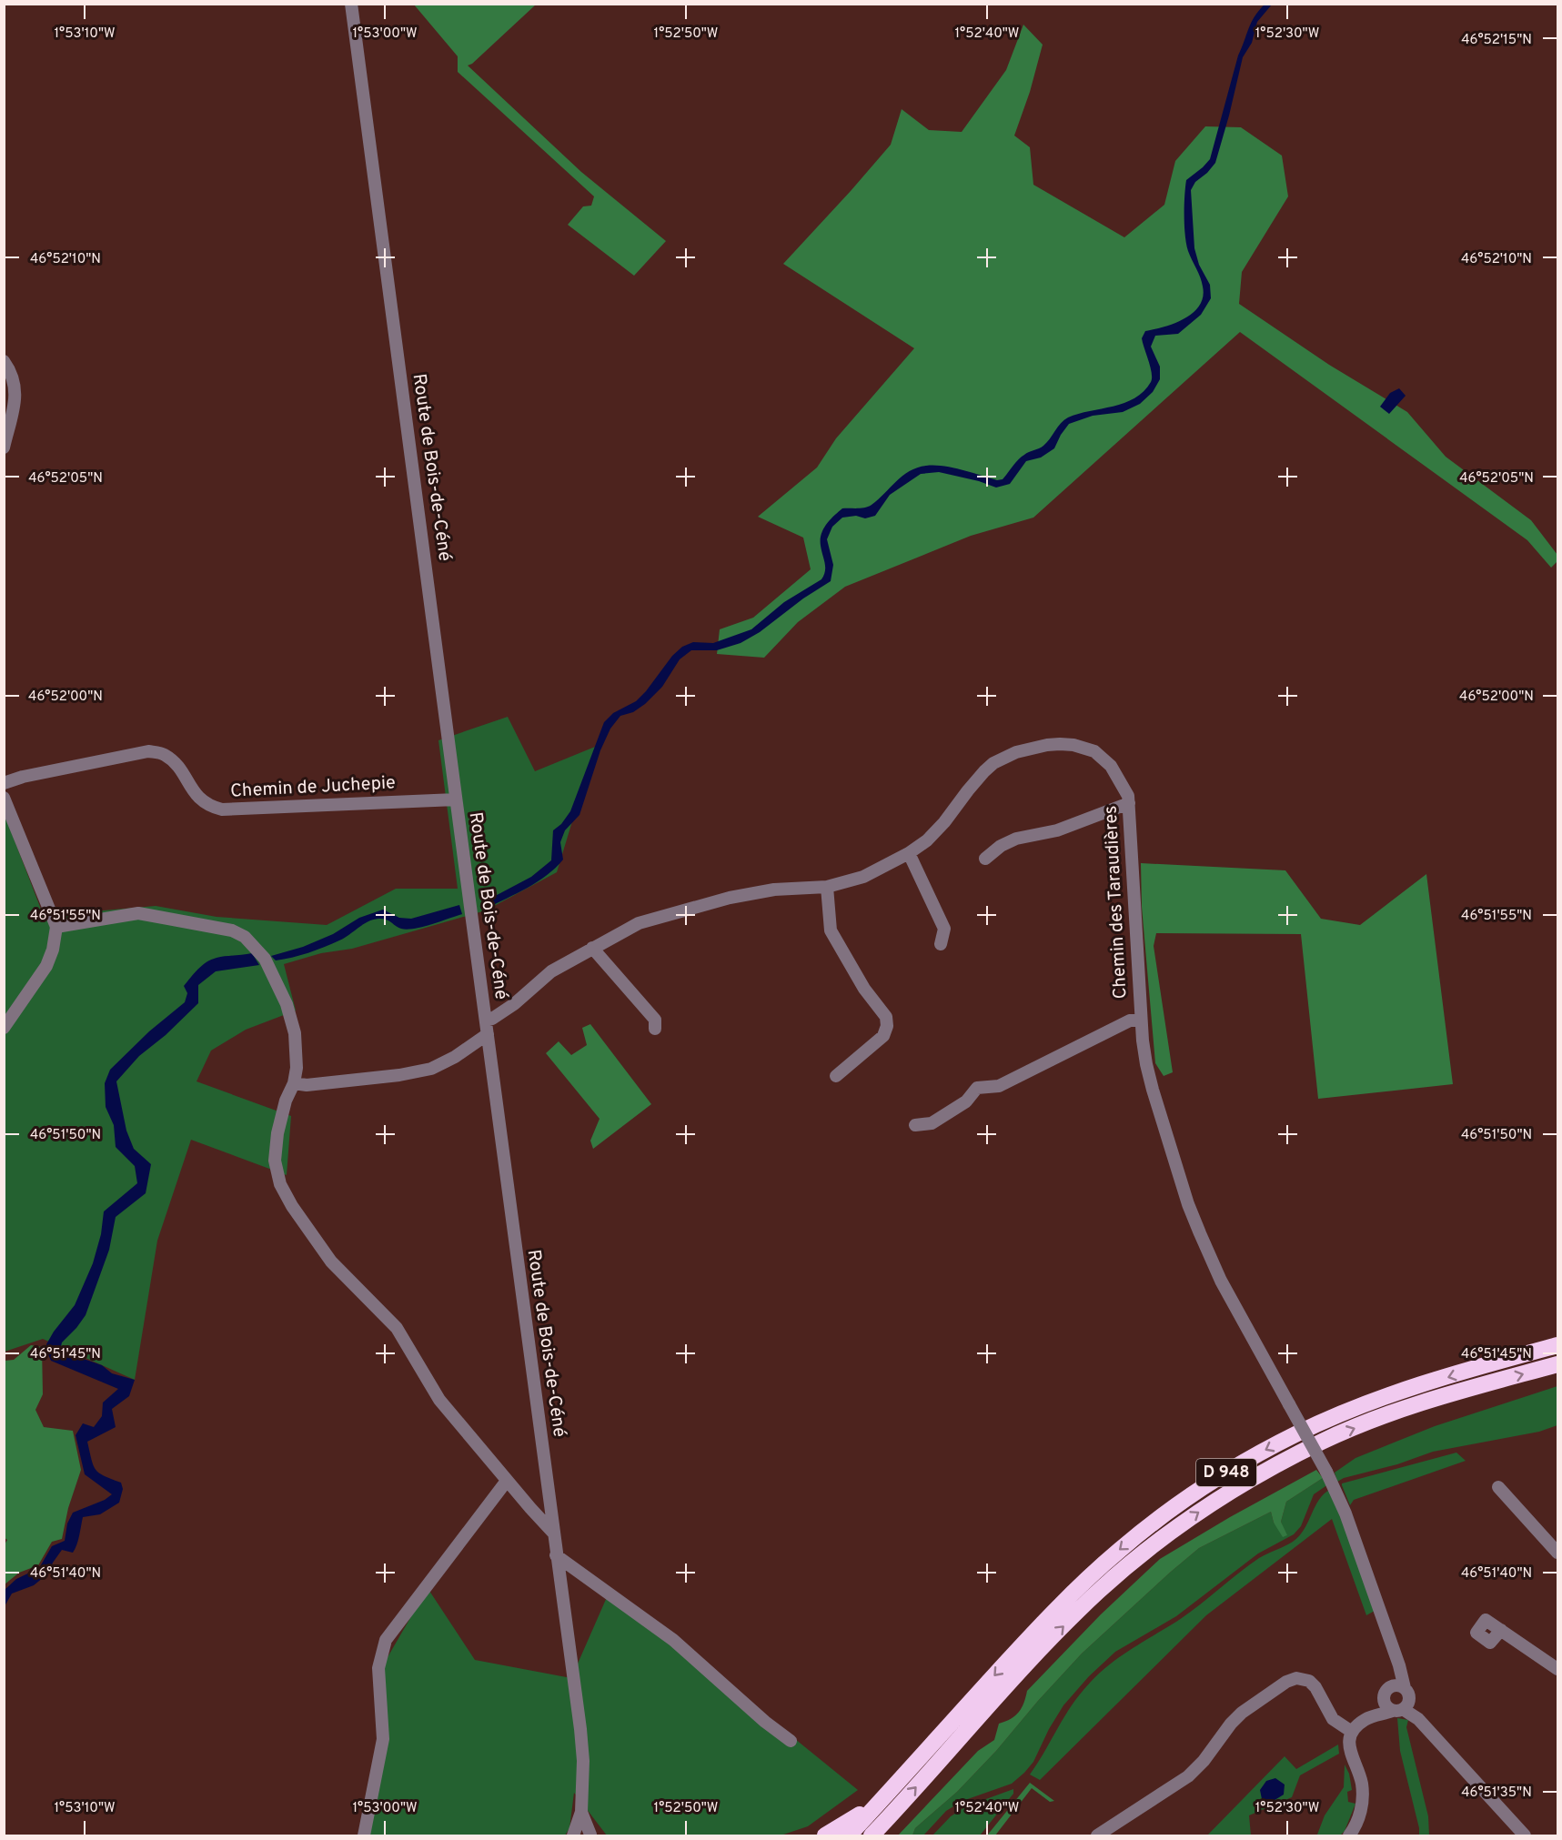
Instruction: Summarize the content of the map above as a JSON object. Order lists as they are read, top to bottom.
{
  "streets": {
    "highway": ["D 948"],
    "street": ["Route de Bois-de-Céné", "Chemin de Juchepie", "Chemin des Taraudières"]
  },
  "crossings": [
    ["Route de Bois-de-Céné", "Chemin de Juchepie"],
    ["Route de Bois-de-Céné", "Chemin des Taraudières"]
  ],
  "coordinates": [
    "1°53'10\"W",
    "1°53'00\"W",
    "1°52'50\"W",
    "1°52'40\"W",
    "1°52'30\"W",
    "46°52'15\"N",
    "46°52'10\"N",
    "46°52'05\"N",
    "46°52'00\"N",
    "46°51'55\"N",
    "46°51'50\"N",
    "46°51'45\"N",
    "46°51'40\"N",
    "46°51'35\"N"
  ]
}
